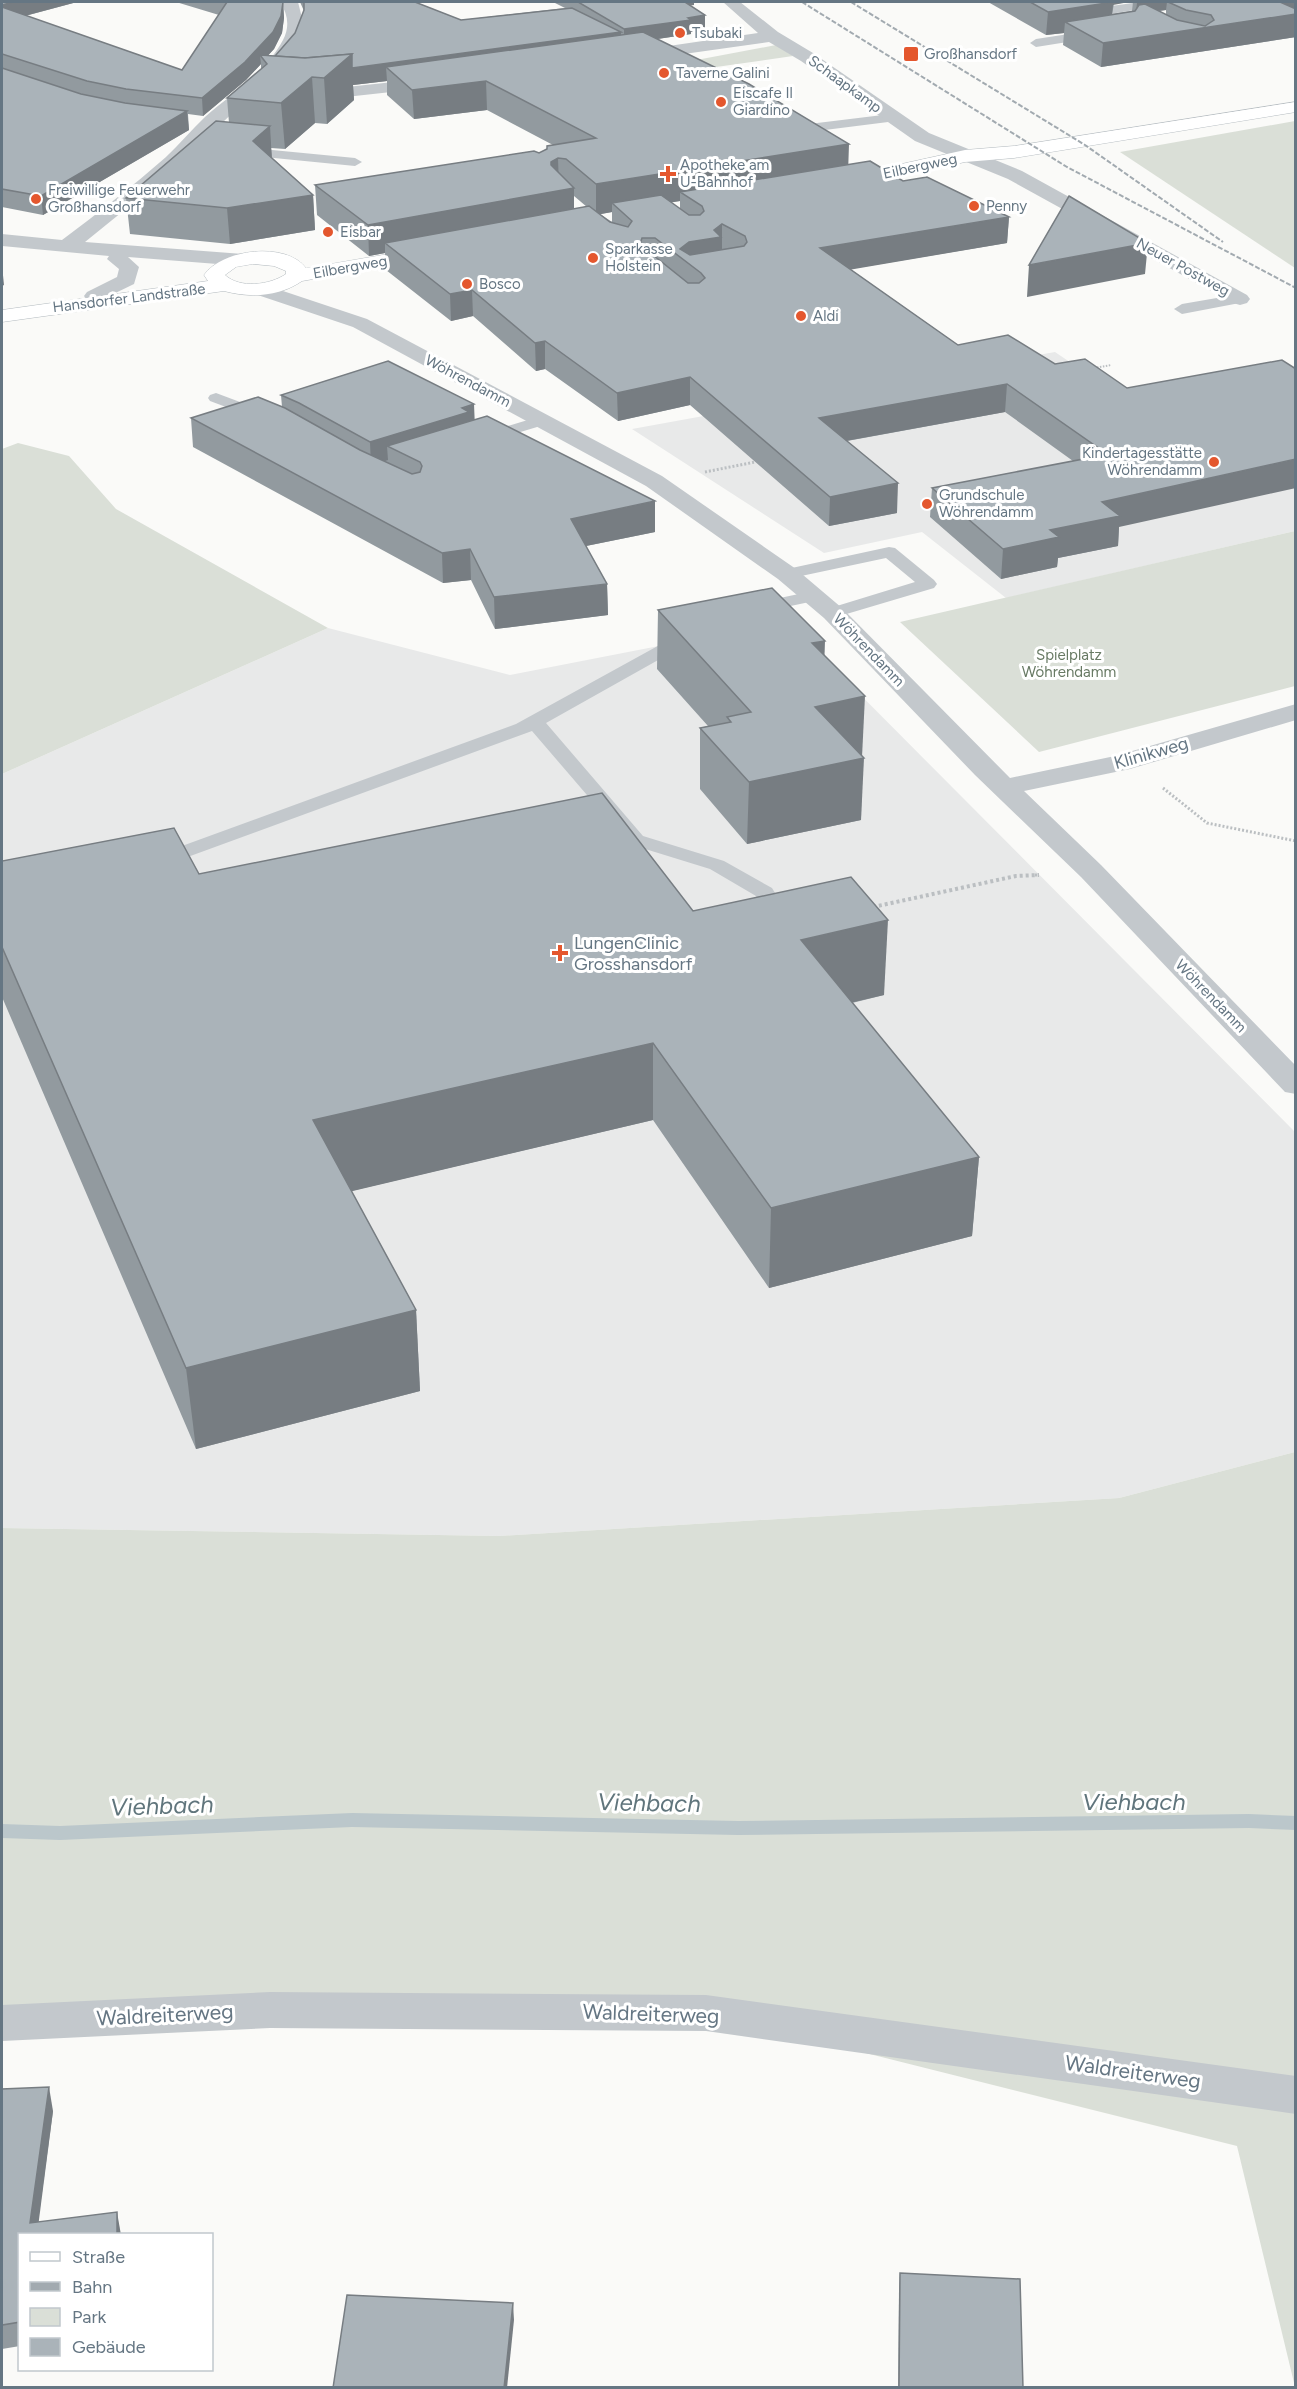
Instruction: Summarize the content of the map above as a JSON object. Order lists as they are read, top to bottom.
{
  "streets": {
    "main road": ["Eilbergweg", "Hansdorfer Landstraße", "Wöhrendamm"],
    "street": [
      "Schaapkamp",
      "Neuer Postweg",
      "Klinikweg",
      "Waldreiterweg"
    ]
  },
  "crossings": [
    ["Schaapkamp", "Eilbergweg"],
    ["Schaapkamp", "Neuer Postweg"],
    ["Eilbergweg", "Neuer Postweg"],
    ["Eilbergweg", "Wöhrendamm"],
    ["Hansdorfer Landstraße", "Wöhrendamm"],
    ["Wöhrendamm", "Klinikweg"]
  ],
  "water": ["Viehbach"],
  "parks": ["Spielplatz Wöhrendamm"],
  "places": {
    "other": [
      "Tsubaki",
      "Taverne Galini",
      "Eiscafe Il Giardino",
      "Freiwillige Feuerwehr Großhansdorf",
      "Penny",
      "Eisbar",
      "Sparkasse Holstein",
      "Bosco",
      "Aldi",
      "Kindertagesstätte Wöhrendamm",
      "Grundschule Wöhrendamm"
    ],
    "transit": ["Großhansdorf"],
    "health": ["Apotheke am U-Bahnhof", "LungenClinic Grosshansdorf"]
  },
  "legend": [
    "Straße",
    "Bahn",
    "Park",
    "Gebäude"
  ]
}
